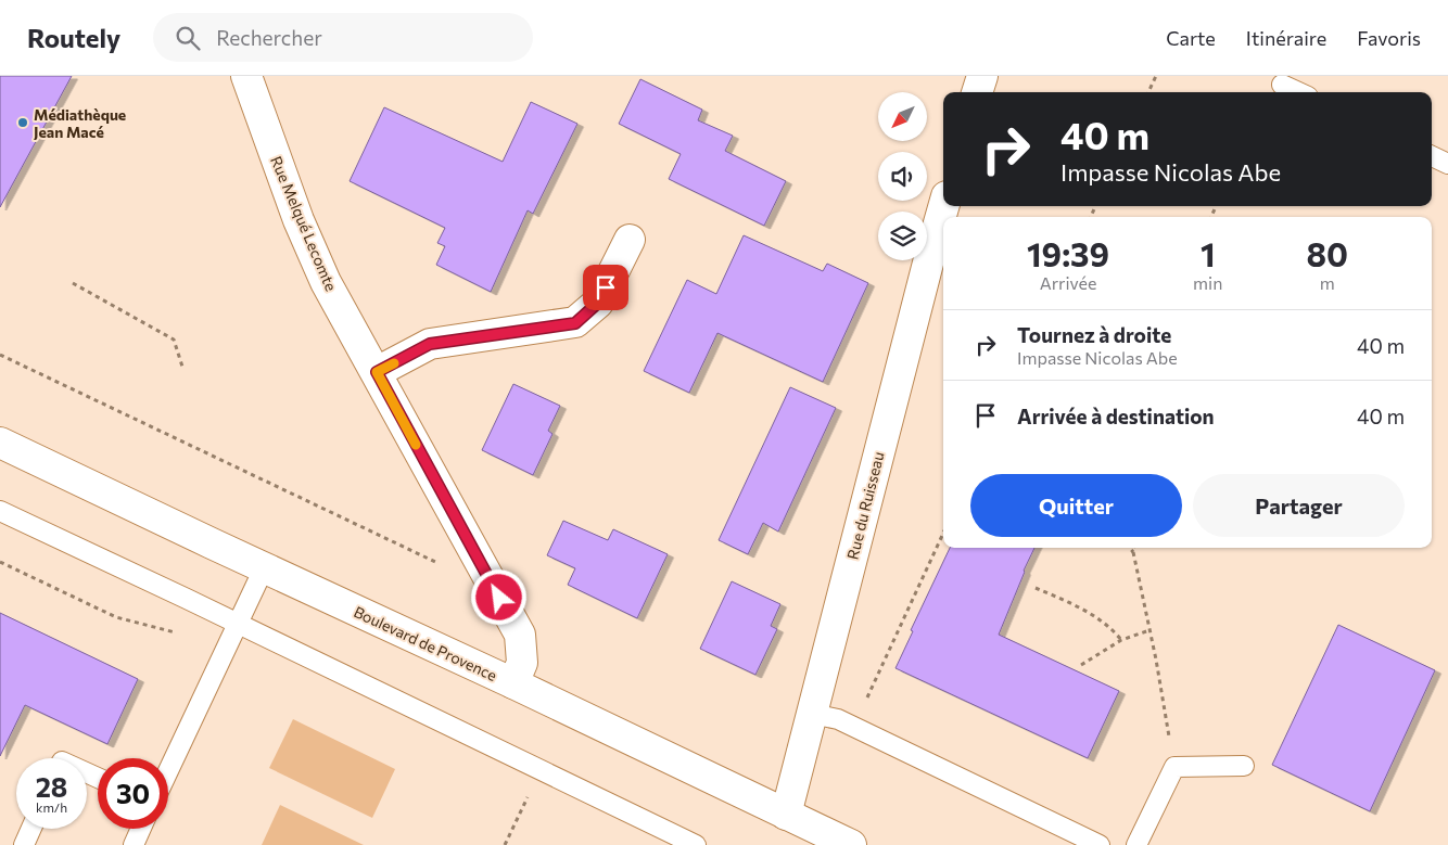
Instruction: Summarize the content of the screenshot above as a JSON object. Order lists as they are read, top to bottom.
{
  "streets": {
    "street": ["Rue Melqué Lecomte", "Rue du Ruisseau", "Boulevard de Provence"]
  },
  "crossings": [
    ["Rue Melqué Lecomte", "Boulevard de Provence"],
    ["Rue du Ruisseau", "Boulevard de Provence"]
  ],
  "places": ["Médiathèque Jean Macé"],
  "north": "bottom left",
  "page": {
    "header": "Routely",
    "search": "Rechercher",
    "nav": ["Carte", "Itinéraire", "Favoris"],
    "turn": ["40 m", "Impasse Nicolas Abe"],
    "eta": [
      "19:39",
      "Arrivée",
      "1",
      "min",
      "80",
      "m"
    ],
    "list": [
      {
        "name": "Tournez à droite",
        "note": "Impasse Nicolas Abe",
        "value": "40 m"
      },
      {
        "name": "Arrivée à destination",
        "value": "40 m"
      }
    ],
    "buttons": ["Quitter", "Partager"],
    "speed": "28 km/h",
    "limit": "30"
  }
}
